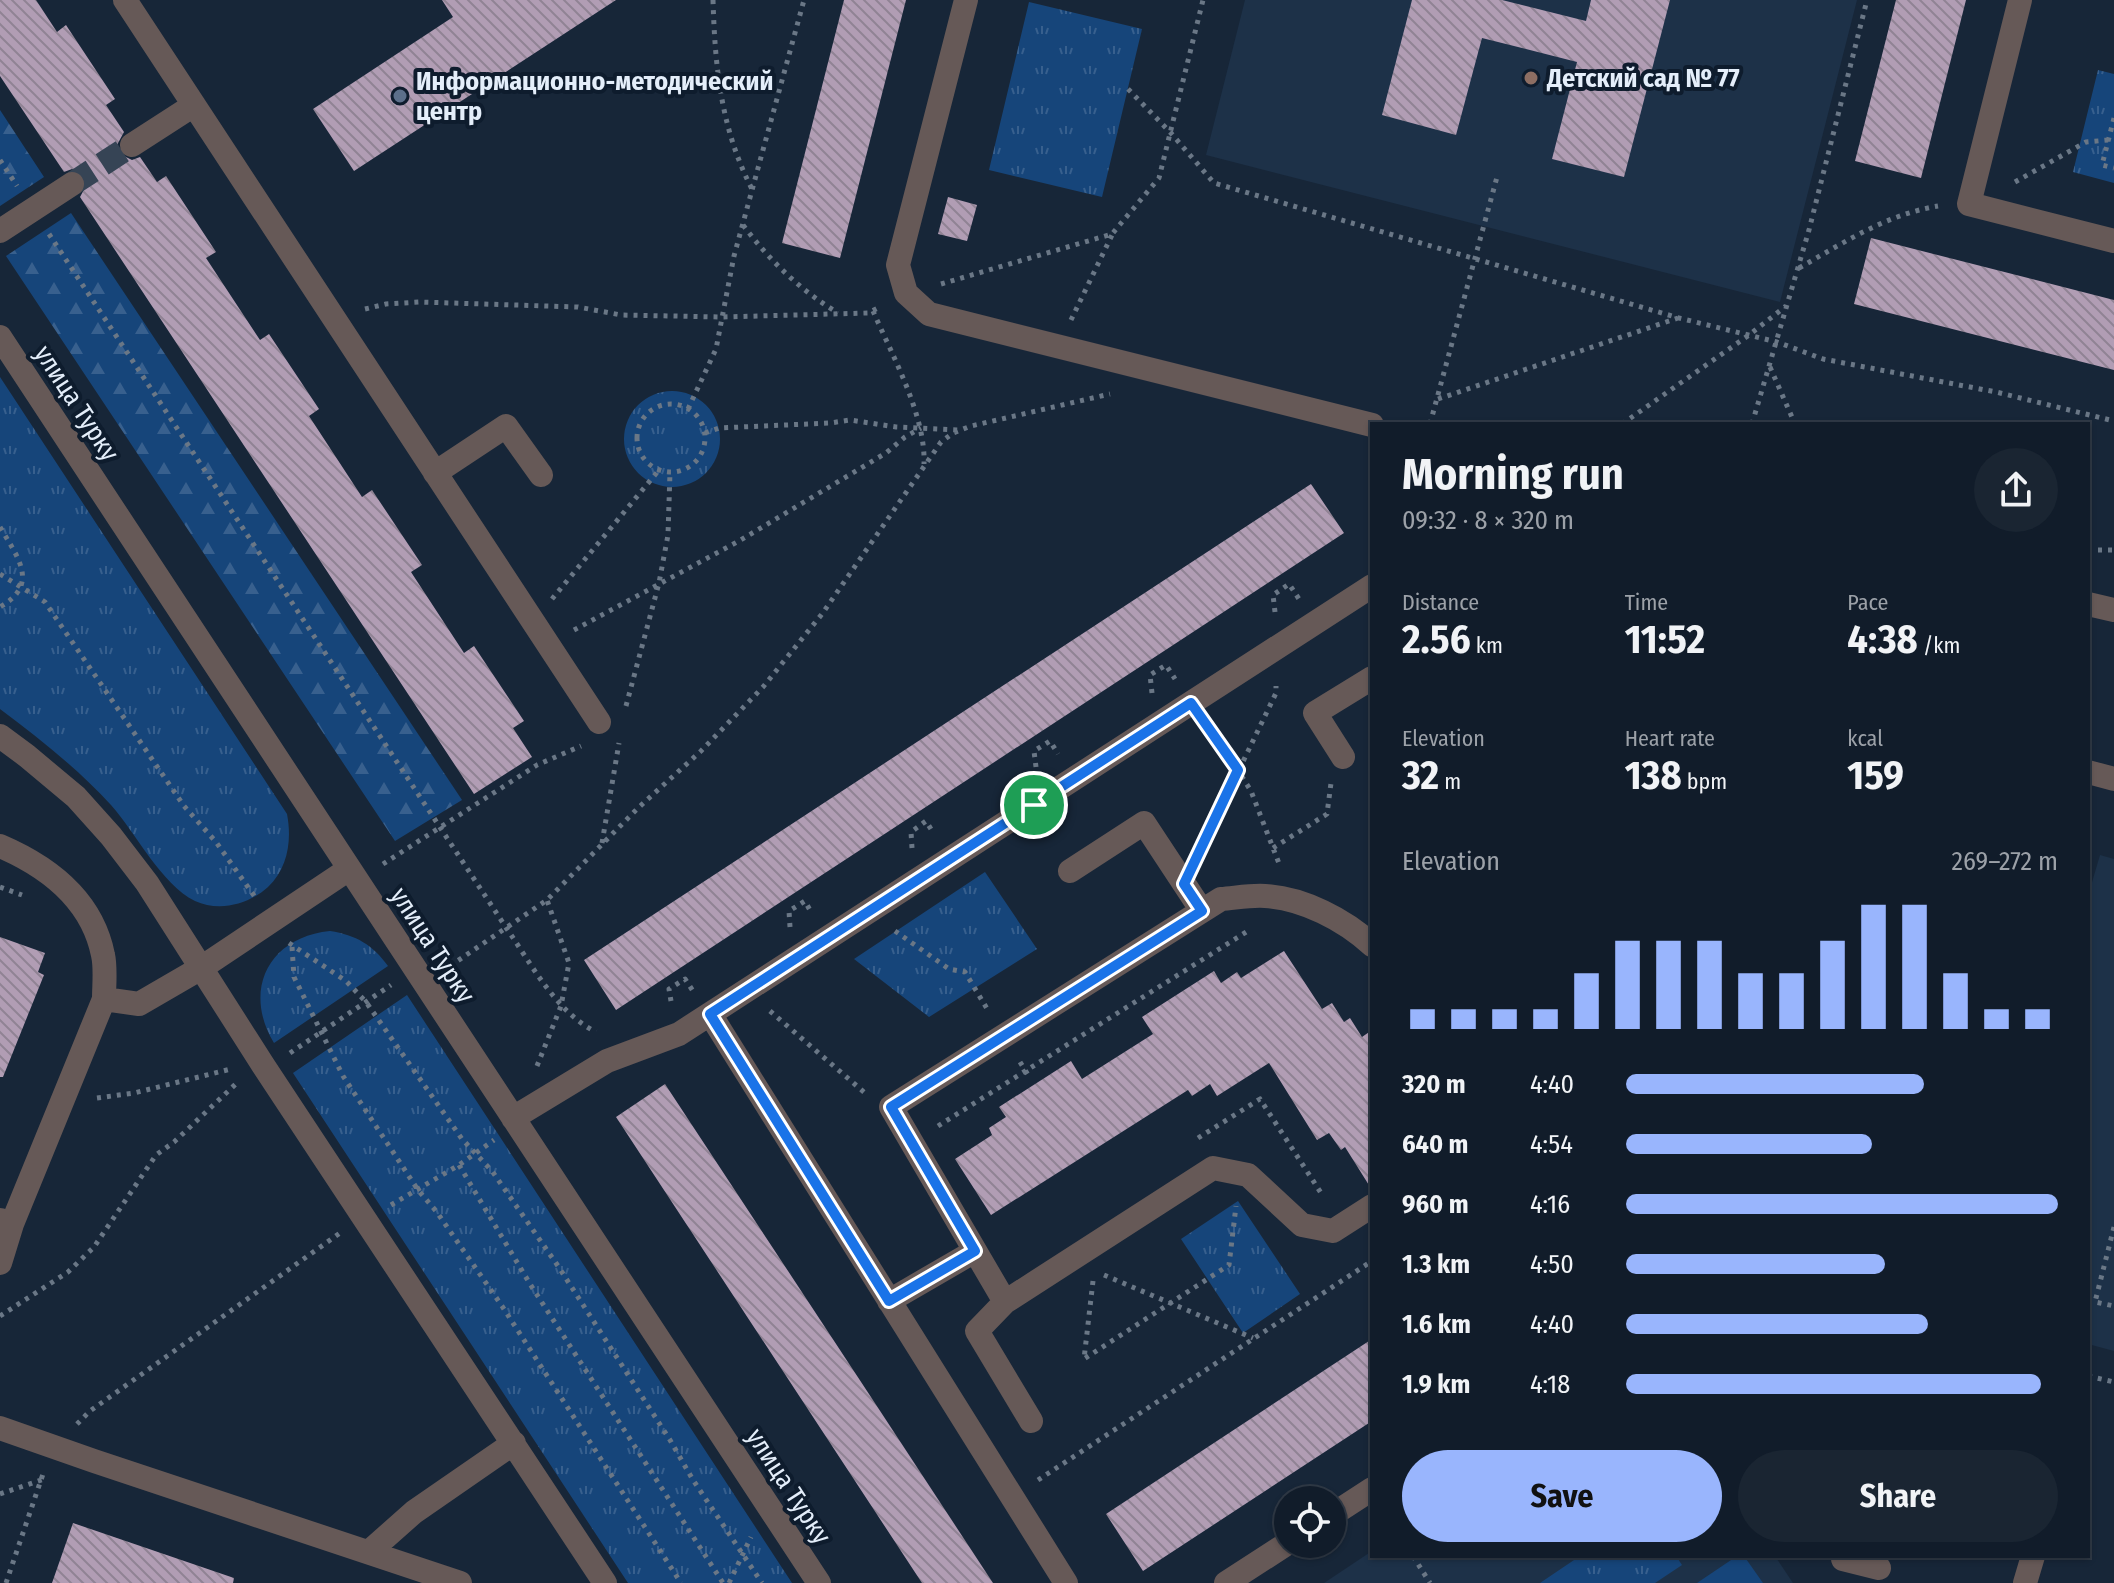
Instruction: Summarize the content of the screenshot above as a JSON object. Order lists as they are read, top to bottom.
{
  "streets": {
    "street": ["улица Турку"]
  },
  "places": ["Детский сад № 77", "Информационно-методический центр"],
  "page": {
    "heading": ["Morning run", "09:32 · 8 × 320 m"],
    "stats": [
      ["Distance", "2.56 km"],
      ["Time", "11:52"],
      ["Pace", "4:38 /km"],
      ["Elevation", "32 m"],
      ["Heart rate", "138 bpm"],
      ["kcal", "159"]
    ],
    "chart": ["Elevation", "269–272 m"],
    "list": [
      {
        "name": "320 m",
        "note": "4:40"
      },
      {
        "name": "640 m",
        "note": "4:54"
      },
      {
        "name": "960 m",
        "note": "4:16"
      },
      {
        "name": "1.3 km",
        "note": "4:50"
      },
      {
        "name": "1.6 km",
        "note": "4:40"
      },
      {
        "name": "1.9 km",
        "note": "4:18"
      }
    ],
    "buttons": ["Save", "Share"]
  }
}
